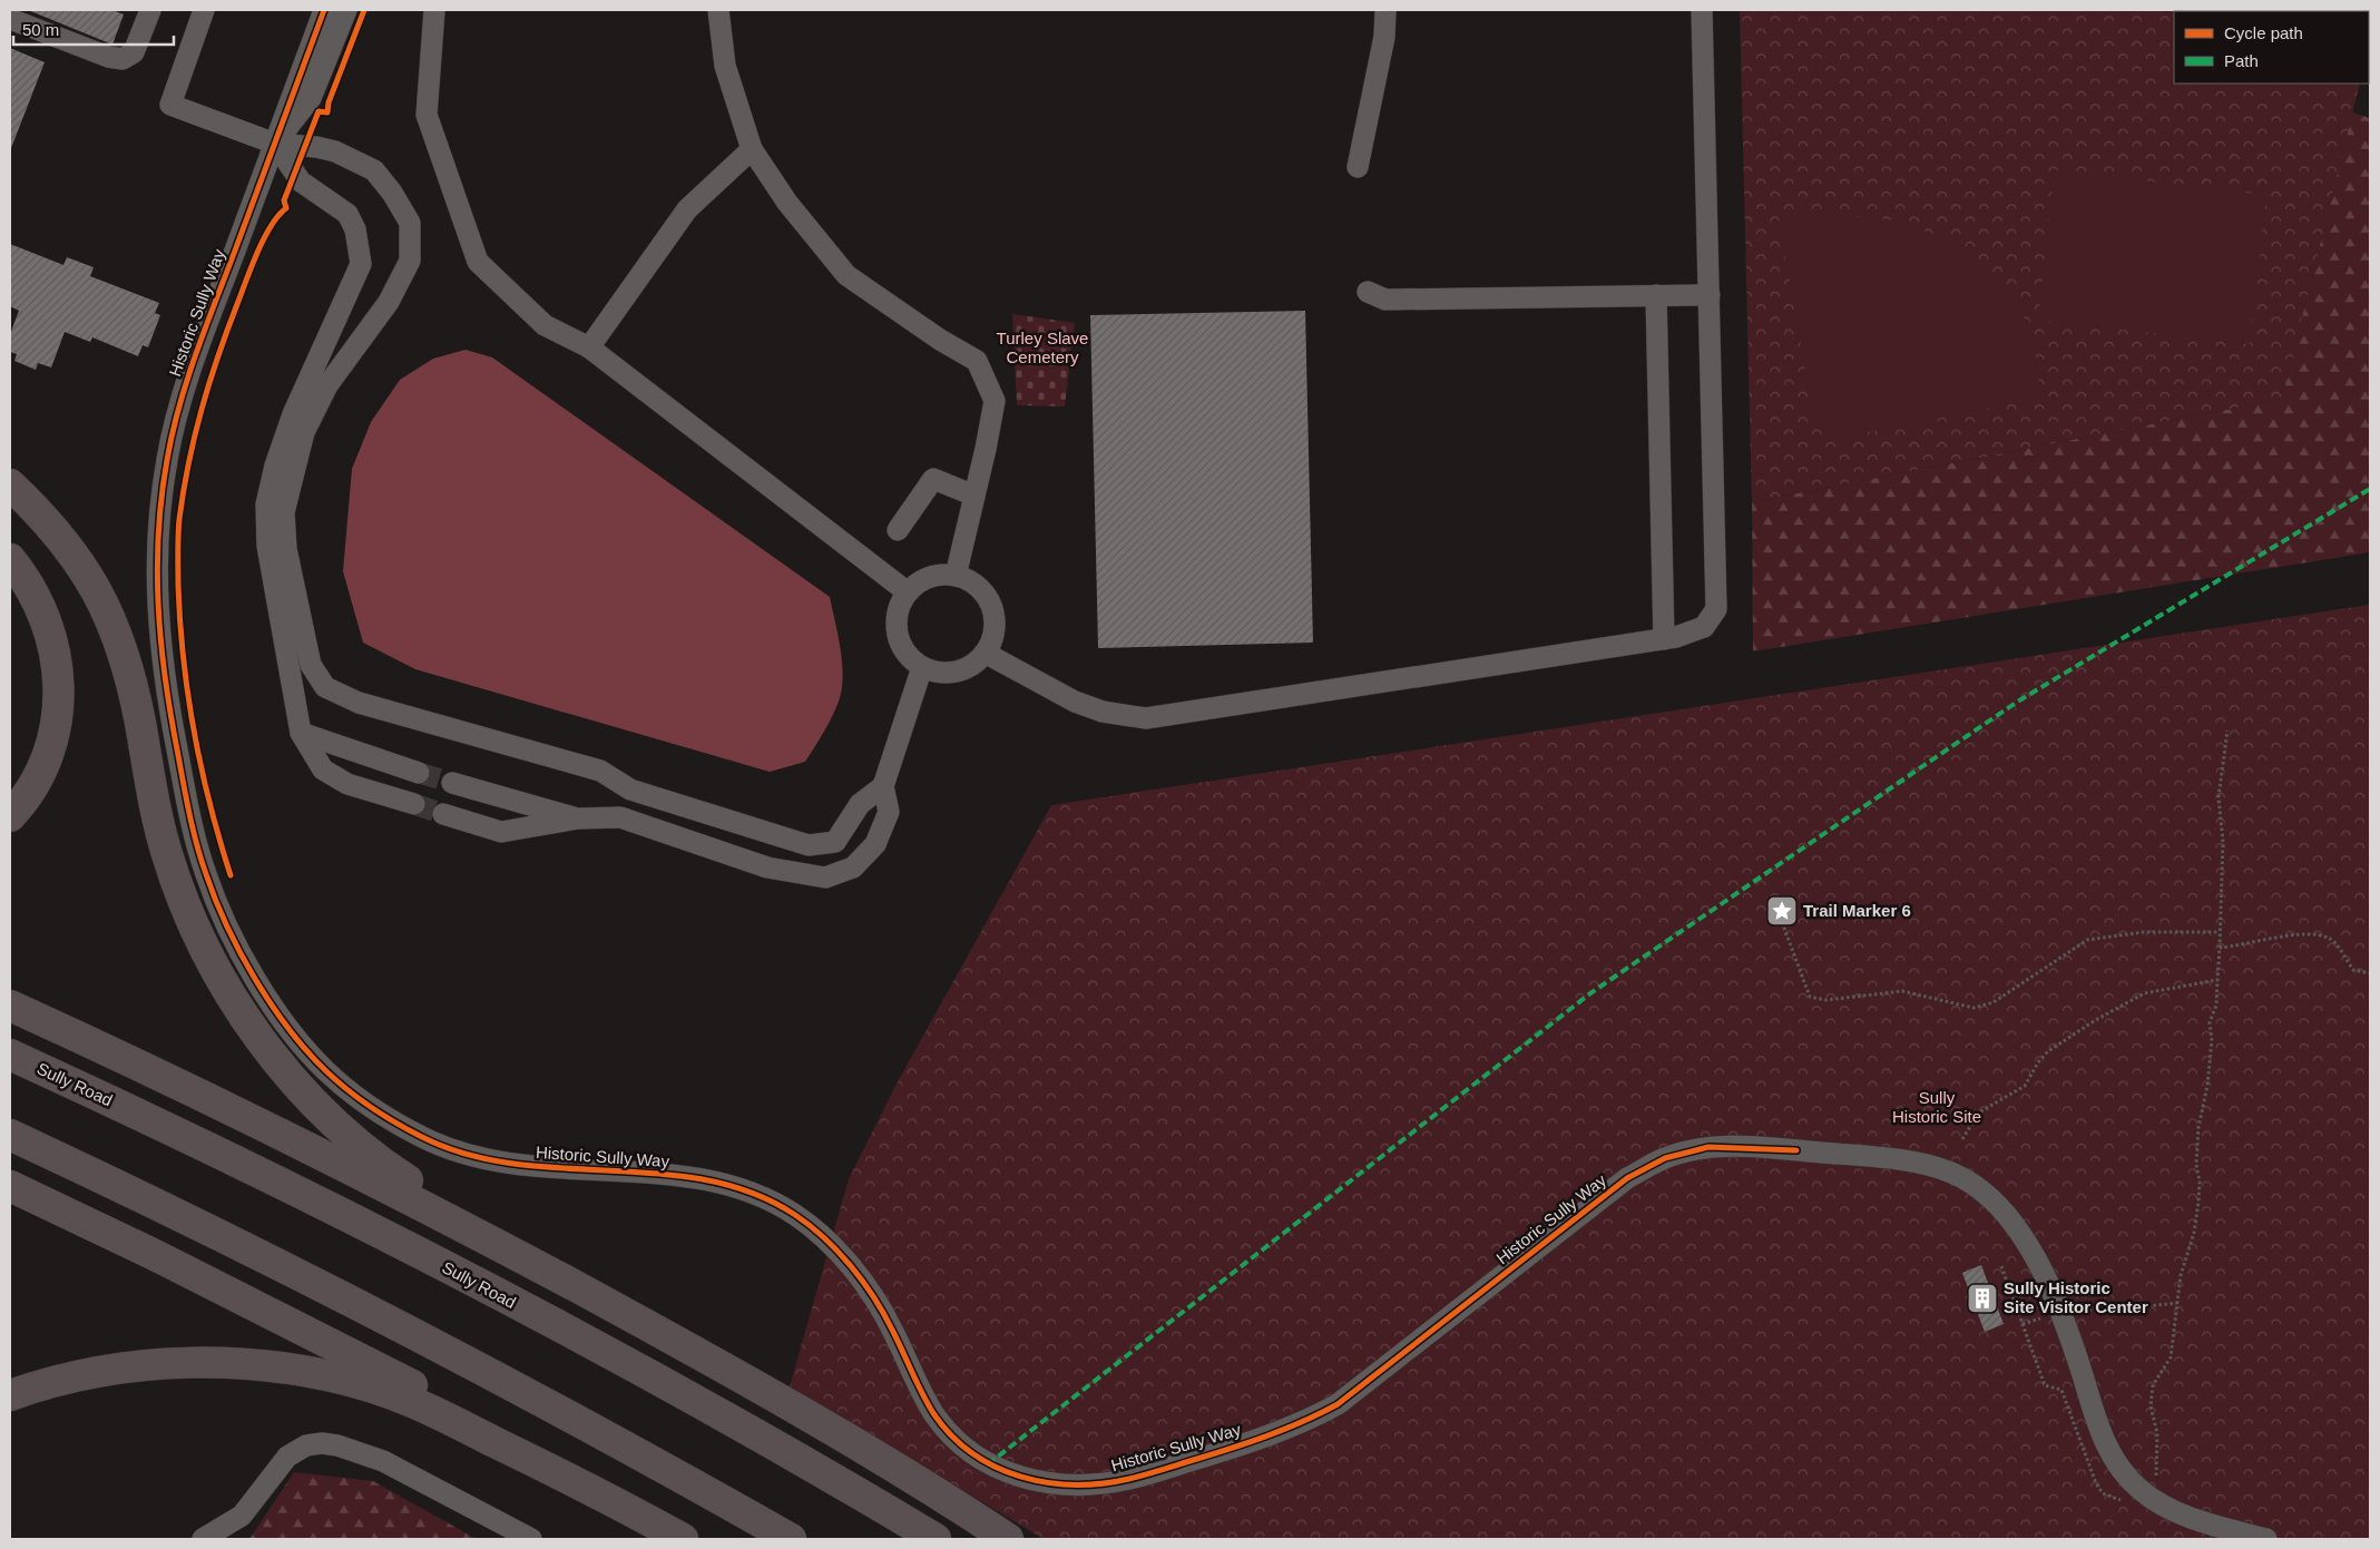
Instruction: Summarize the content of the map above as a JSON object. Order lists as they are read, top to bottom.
{
  "streets": {
    "highway": ["Sully Road"],
    "street": ["Historic Sully Way"]
  },
  "parks": ["Turley Slave Cemetery", "Sully Historic Site"],
  "places": {
    "place": ["Trail Marker 6"],
    "building": ["Sully Historic Site Visitor Center"]
  },
  "legend": ["Cycle path", "Path"],
  "scale_bar": "50 m"
}
